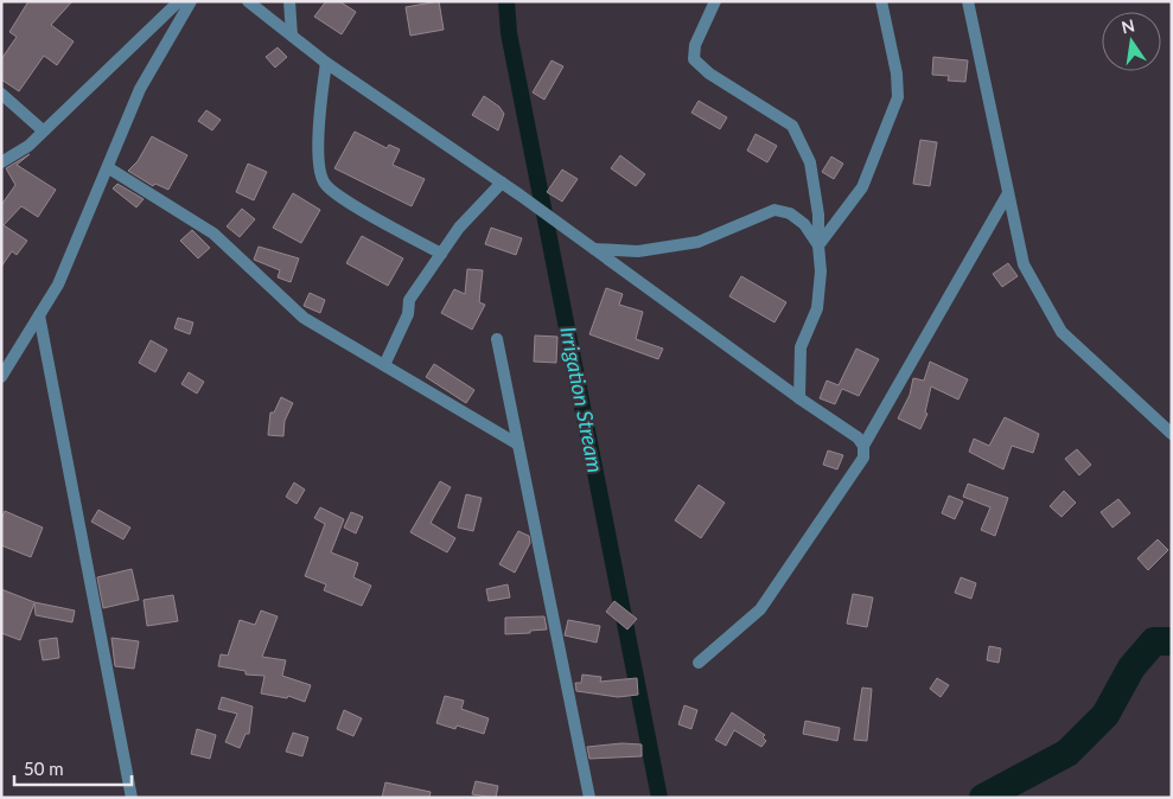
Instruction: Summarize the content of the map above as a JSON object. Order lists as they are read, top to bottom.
{
  "water": ["Irrigation Stream"],
  "scale_bar": "50 m",
  "north": "top"
}
